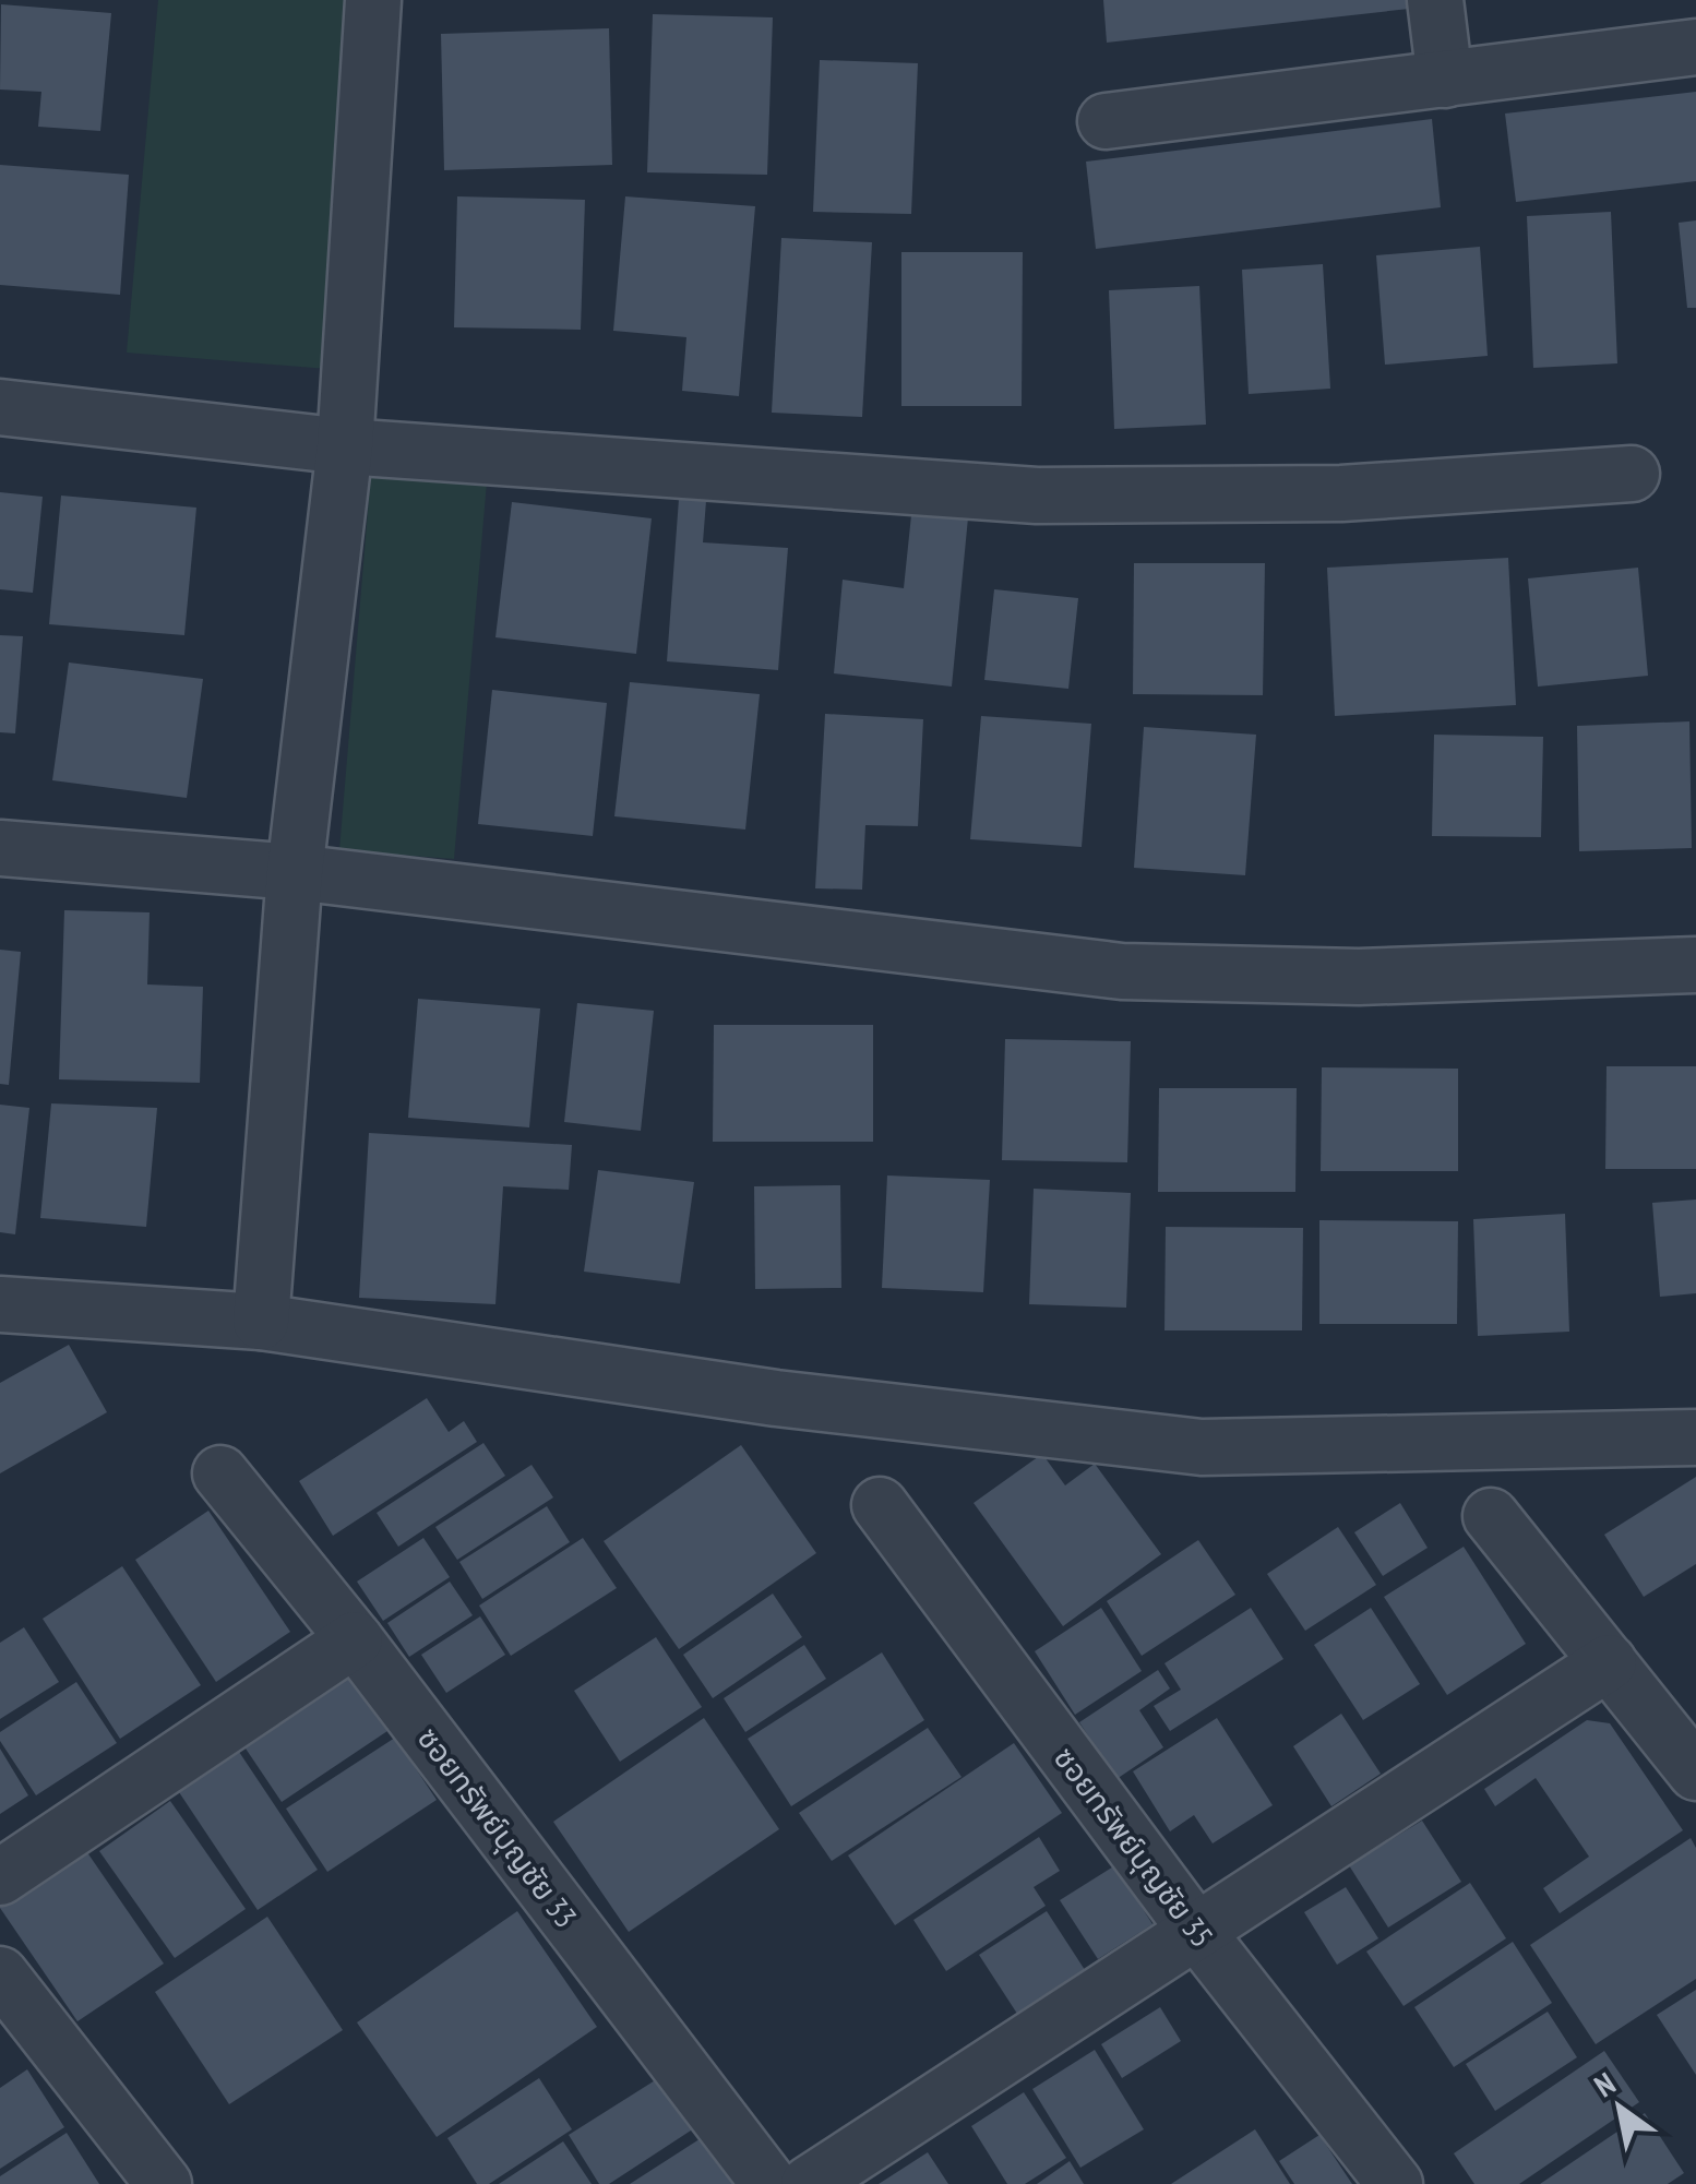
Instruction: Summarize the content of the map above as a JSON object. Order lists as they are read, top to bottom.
{
  "streets": {
    "street": ["ซอยทรัพย์บุญชัย 33", "ซอยทรัพย์บุญชัย 35"]
  },
  "north": "top left"
}
